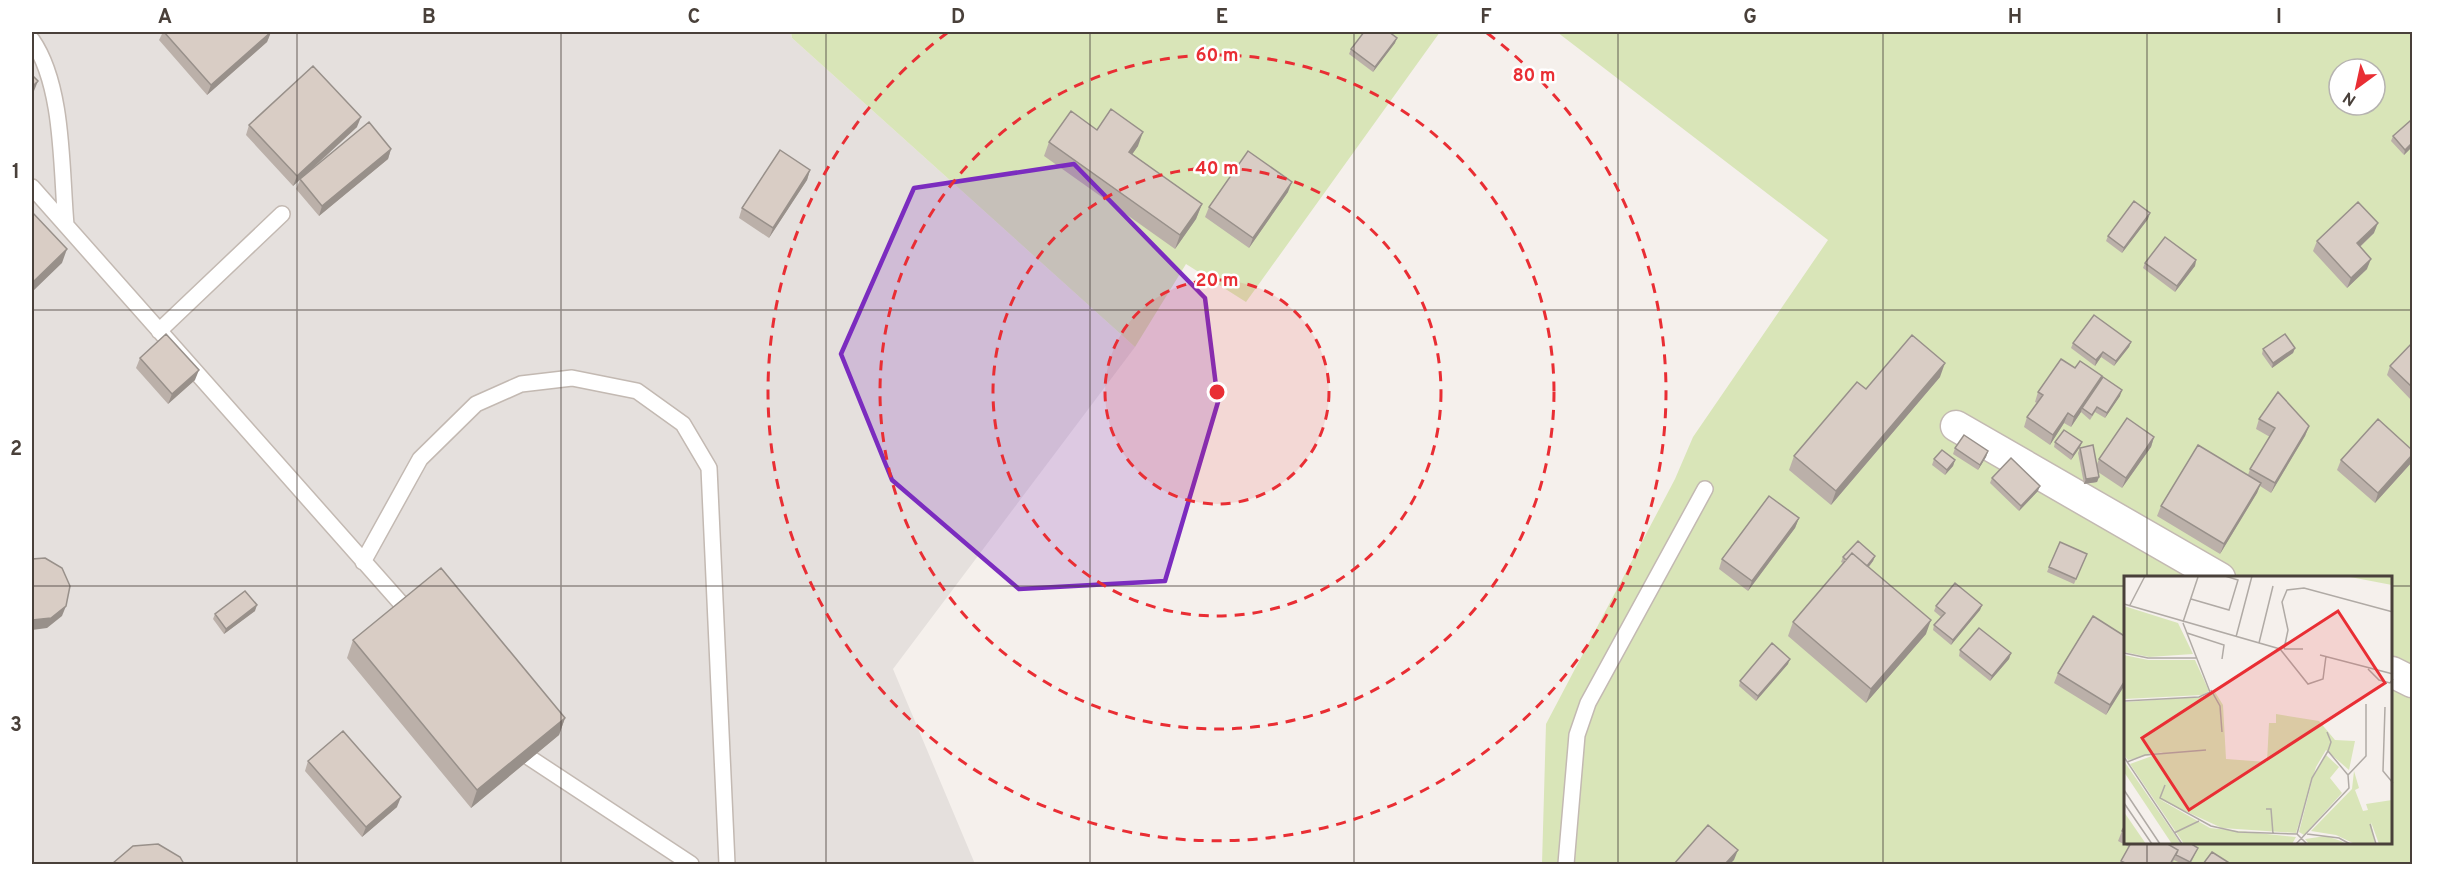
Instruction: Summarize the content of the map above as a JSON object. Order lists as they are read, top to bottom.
{
  "north": "bottom left",
  "grid": {
    "columns": [
      "A",
      "B",
      "C",
      "D",
      "E",
      "F",
      "G",
      "H",
      "I"
    ],
    "rows": ["1", "2", "3"]
  },
  "rings": [
    "60 m",
    "80 m",
    "40 m",
    "20 m"
  ]
}
